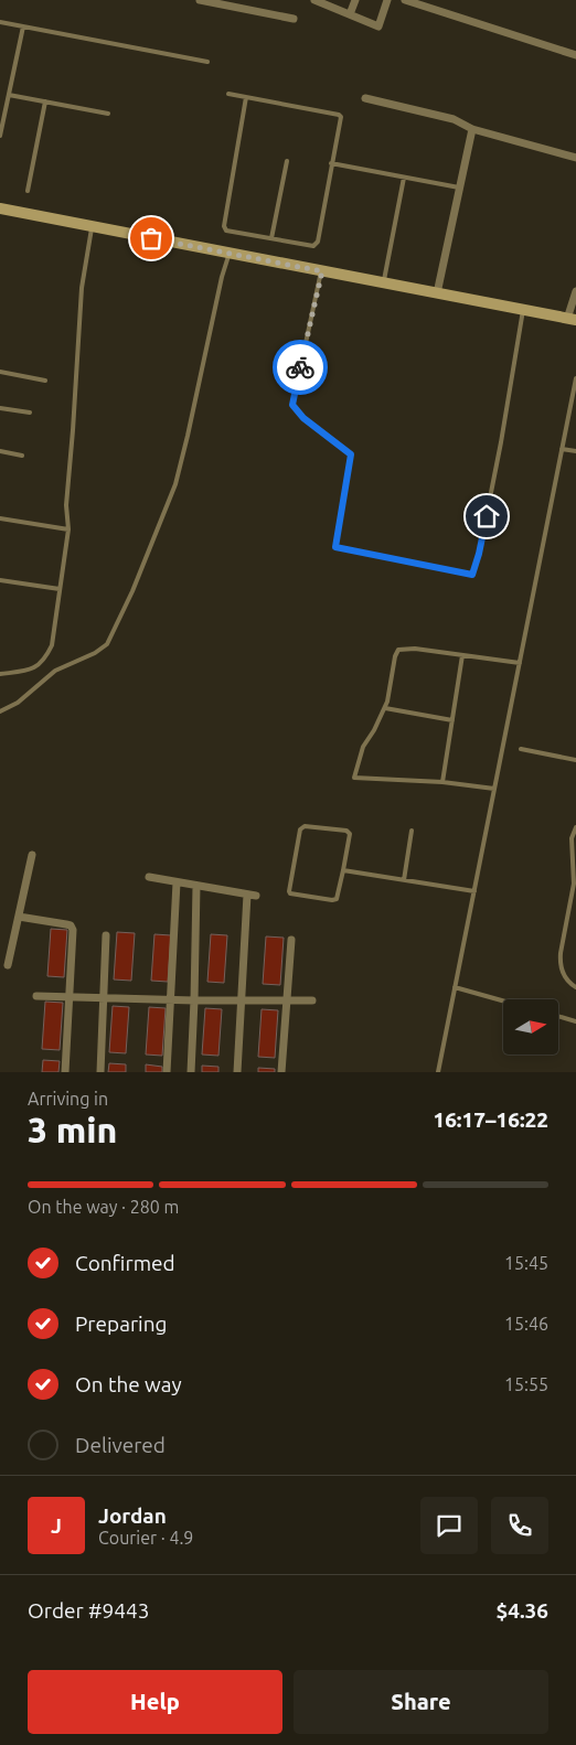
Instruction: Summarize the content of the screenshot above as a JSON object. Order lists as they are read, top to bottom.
{
  "north": "right",
  "page": {
    "heading": ["3 min", "Arriving in", "16:17–16:22"],
    "panel": [
      "Jordan",
      "Courier · 4.9",
      "Order #9443",
      "$4.36"
    ],
    "bar": "On the way · 280 m",
    "list": [
      ["Confirmed", "15:45"],
      ["Preparing", "15:46"],
      ["On the way", "15:55"],
      "Delivered"
    ],
    "round": "J",
    "buttons": ["Help", "Share"]
  }
}
